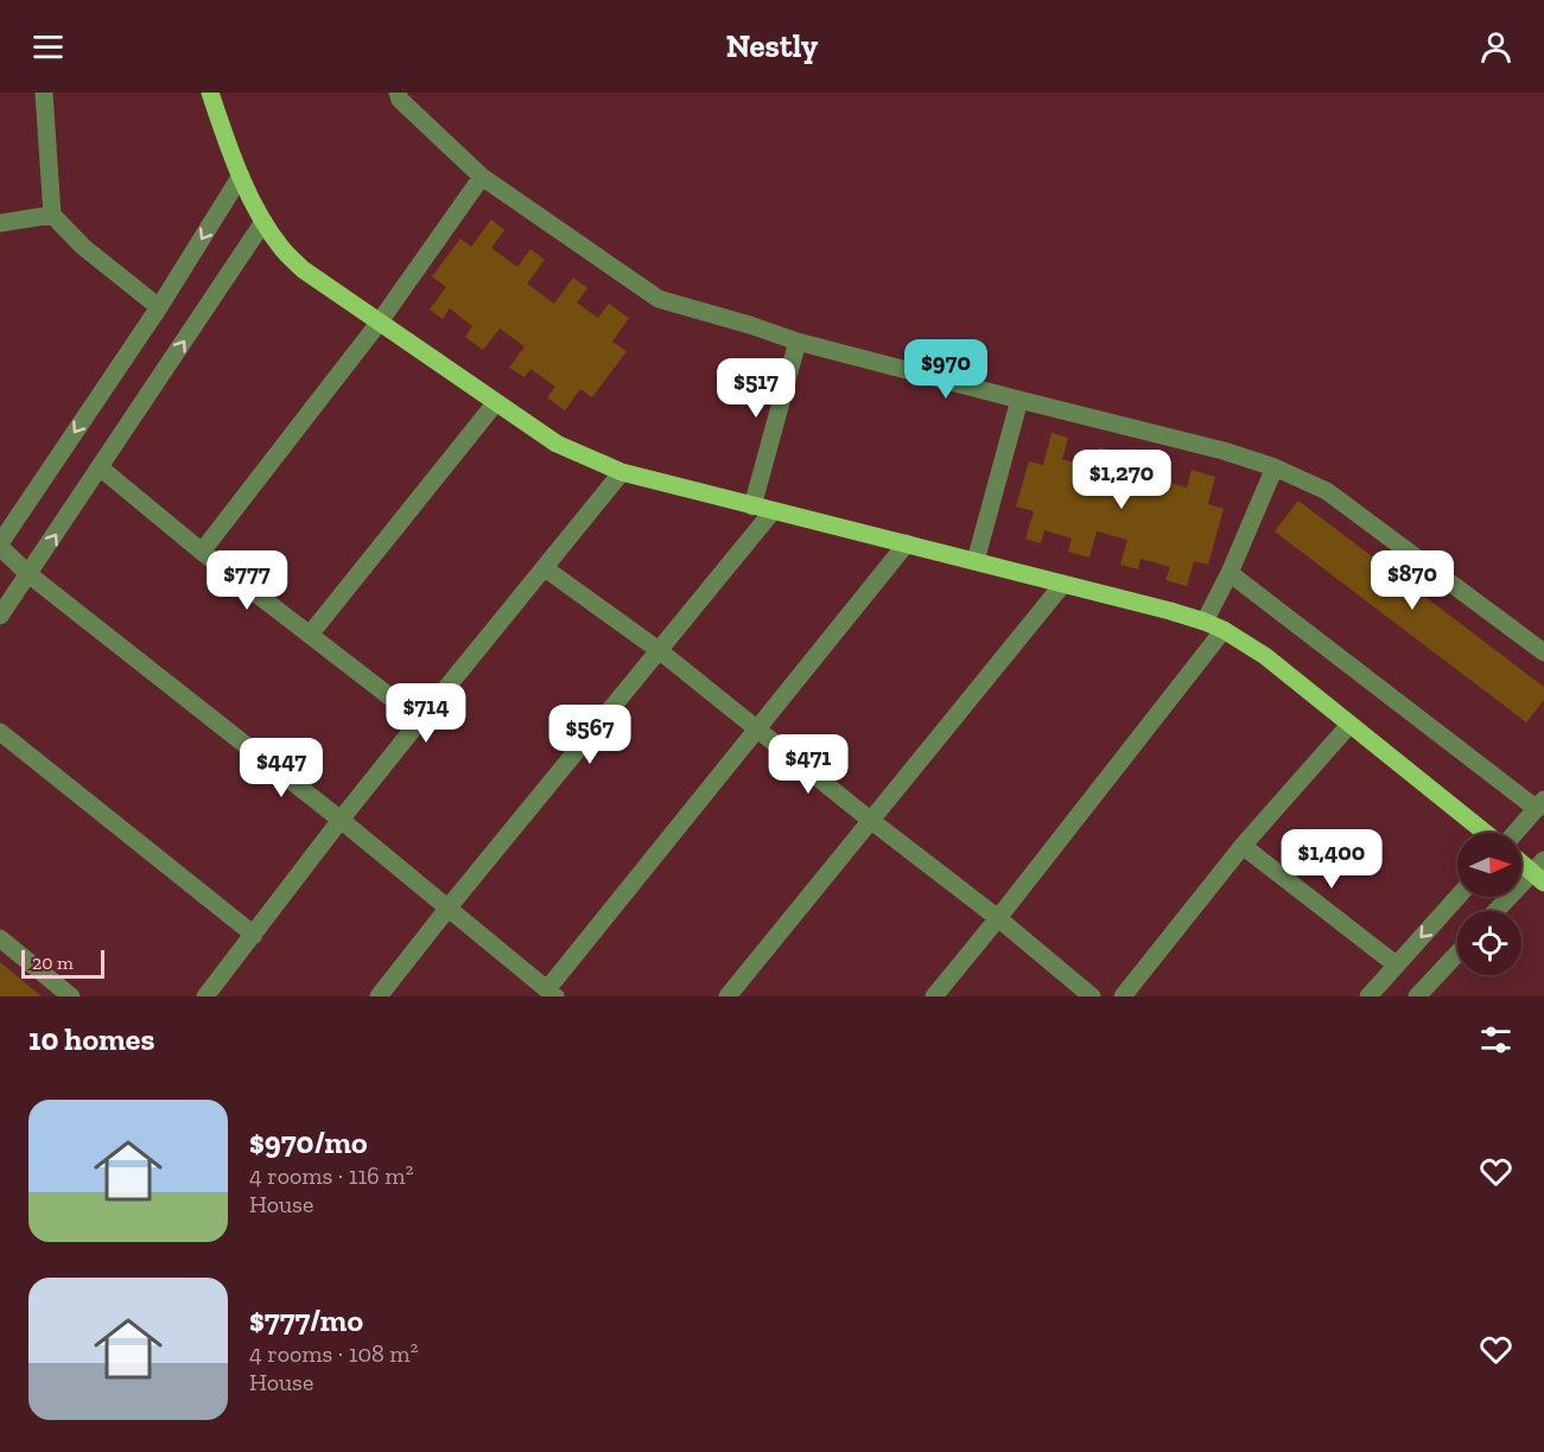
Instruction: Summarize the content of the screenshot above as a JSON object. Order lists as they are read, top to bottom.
{
  "scale_bar": "20 m",
  "north": "right",
  "page": {
    "header": "Nestly",
    "price": [
      "$970",
      "$517",
      "$1,270",
      "$777",
      "$870",
      "$714",
      "$567",
      "$471",
      "$447",
      "$1,400"
    ],
    "scale": "20 m",
    "heading": "10 homes",
    "list": [
      {
        "name": "$970/mo",
        "note": "4 rooms · 116 m² · House"
      },
      {
        "name": "$777/mo",
        "note": "4 rooms · 108 m² · House"
      }
    ]
  }
}
